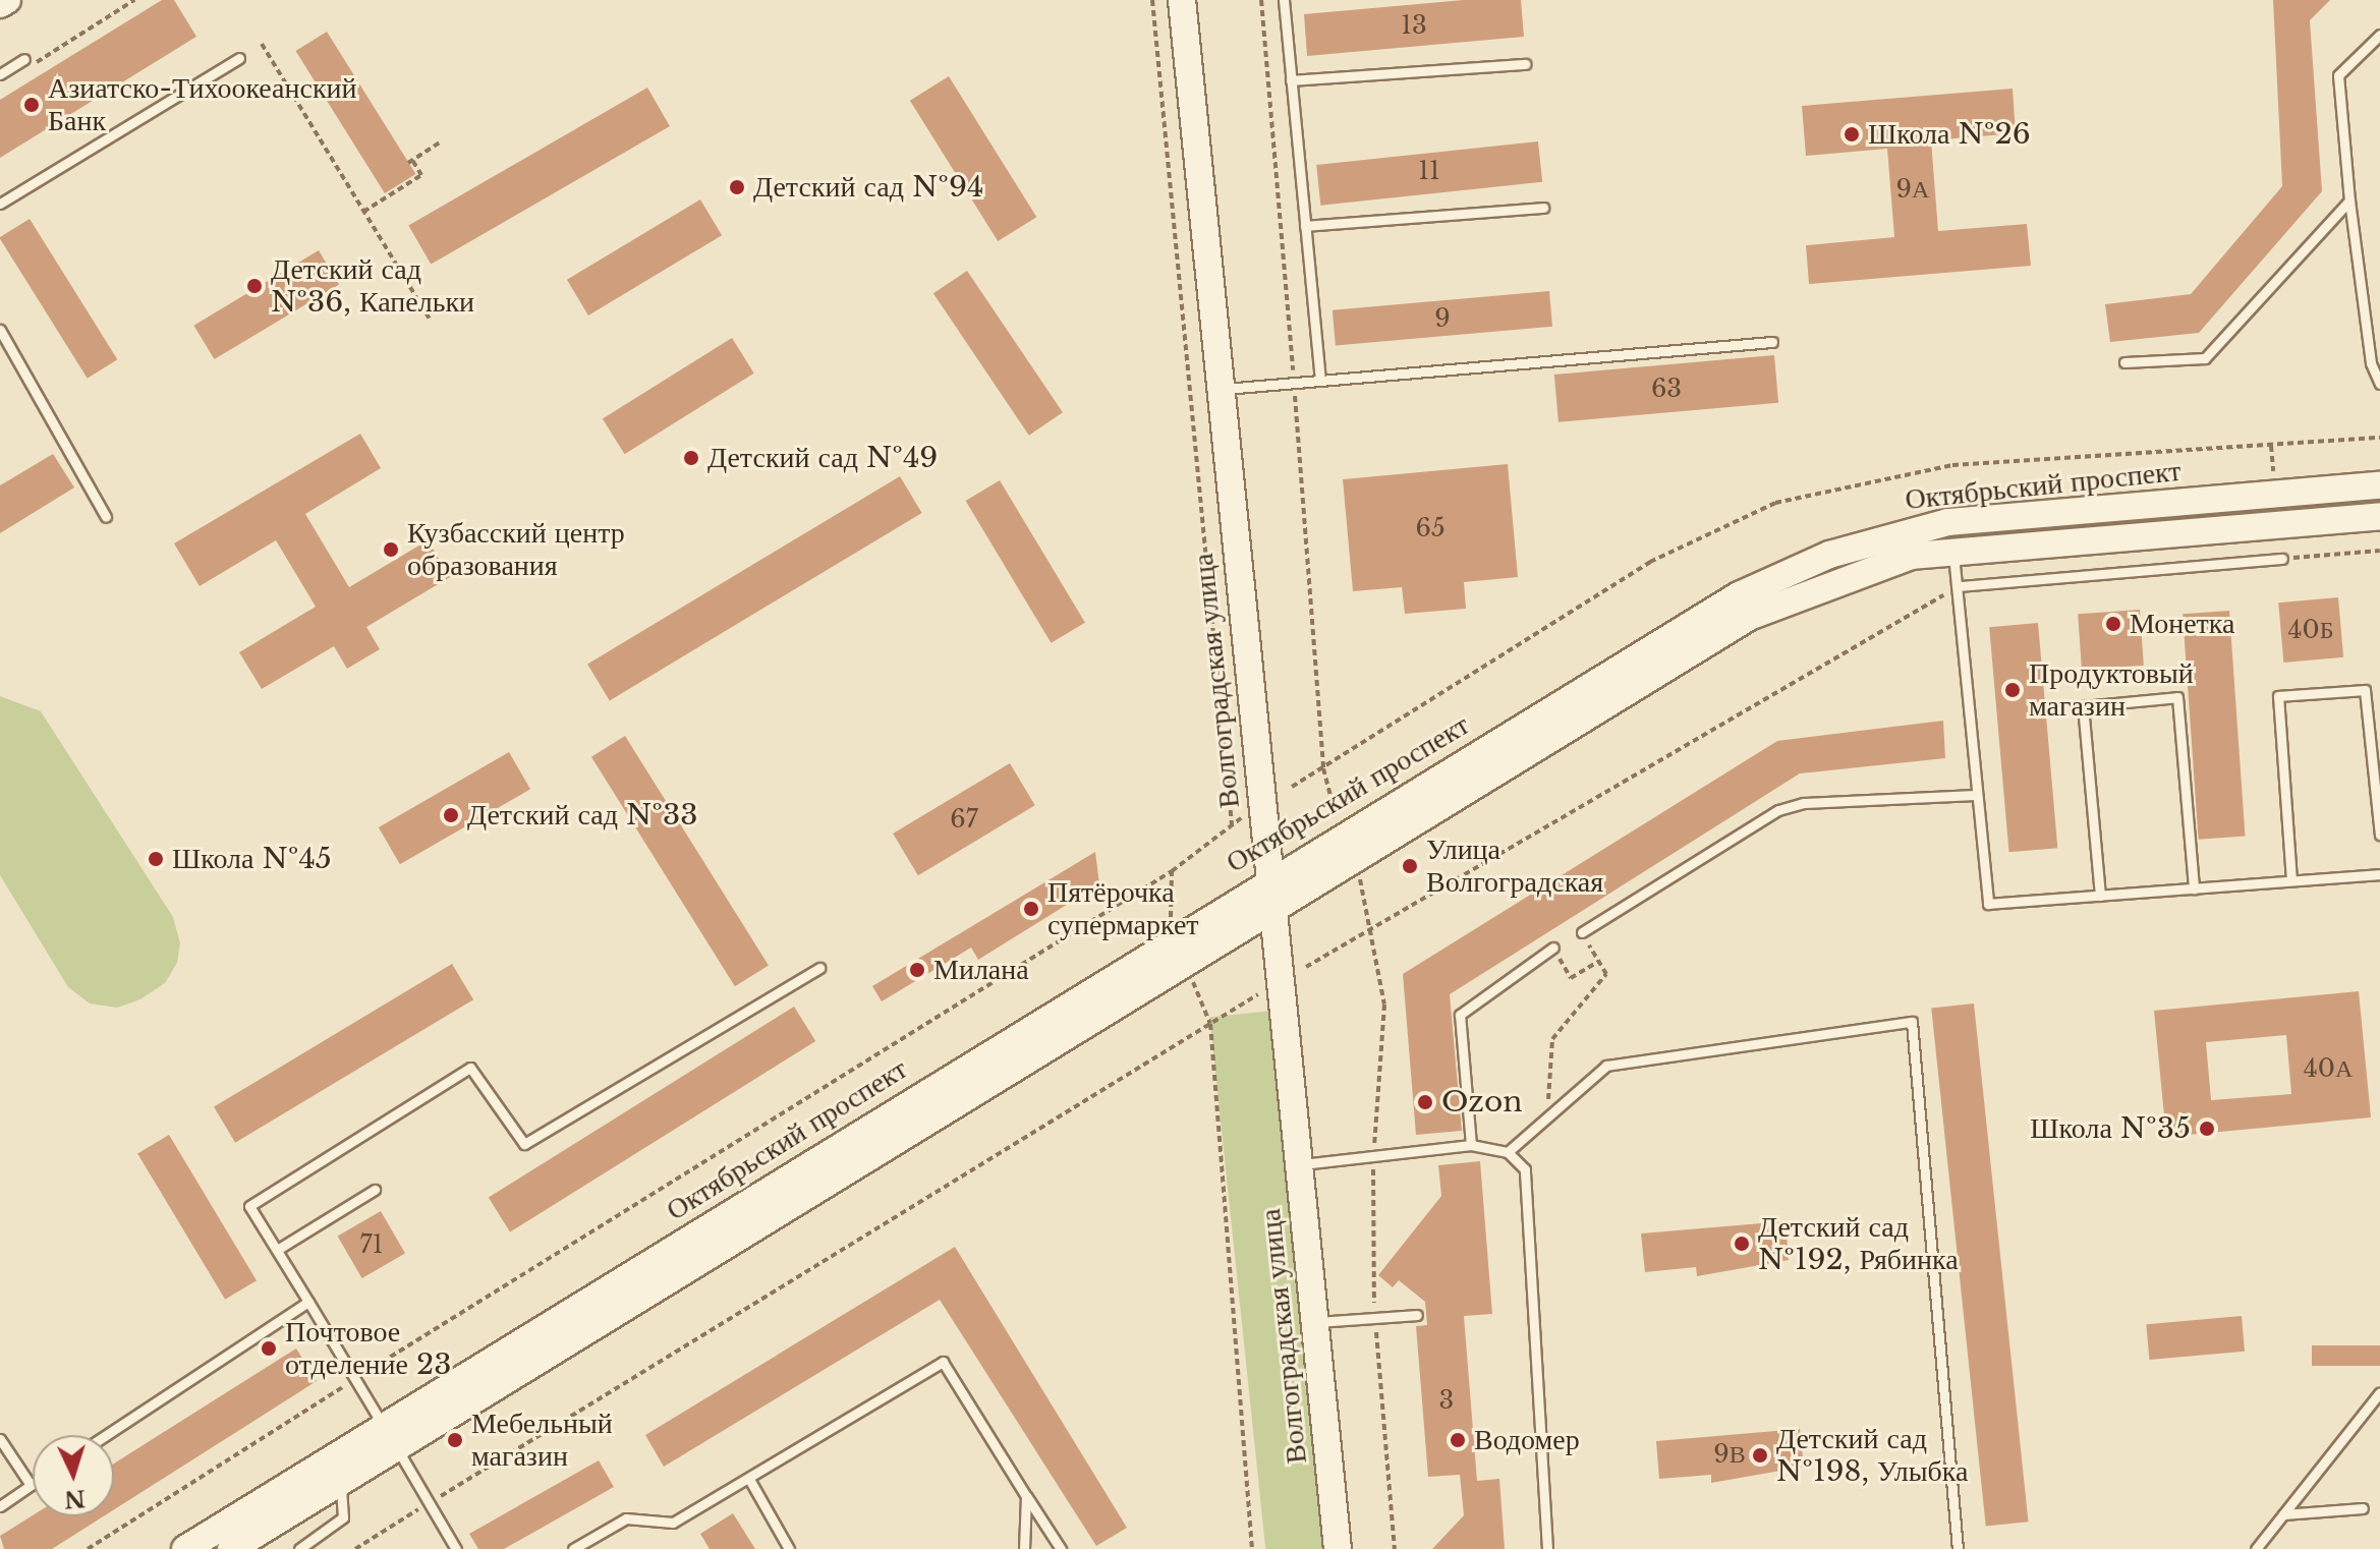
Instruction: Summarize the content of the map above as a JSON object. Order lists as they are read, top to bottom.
{
  "streets": {
    "main road": ["Октябрьский проспект", "Волгоградская улица"]
  },
  "crossings": [
    ["Октябрьский проспект", "Волгоградская улица"]
  ],
  "places": [
    "Азиатско-Тихоокеанский Банк",
    "Школа №26",
    "Детский сад №94",
    "Детский сад №36, Капельки",
    "Детский сад №49",
    "Кузбасский центр образования",
    "Монетка",
    "Продуктовый магазин",
    "Детский сад №33",
    "Школа №45",
    "Улица Волгоградская",
    "Пятёрочка супермаркет",
    "Милана",
    "Ozon",
    "Школа №35",
    "Детский сад №192, Рябинка",
    "Почтовое отделение 23",
    "Мебельный магазин",
    "Водомер",
    "Детский сад №198, Улыбка"
  ],
  "house_numbers": [
    "13",
    "11",
    "9А",
    "9",
    "63",
    "65",
    "40Б",
    "67",
    "40А",
    "71",
    "3",
    "9В"
  ],
  "north": "bottom"
}
